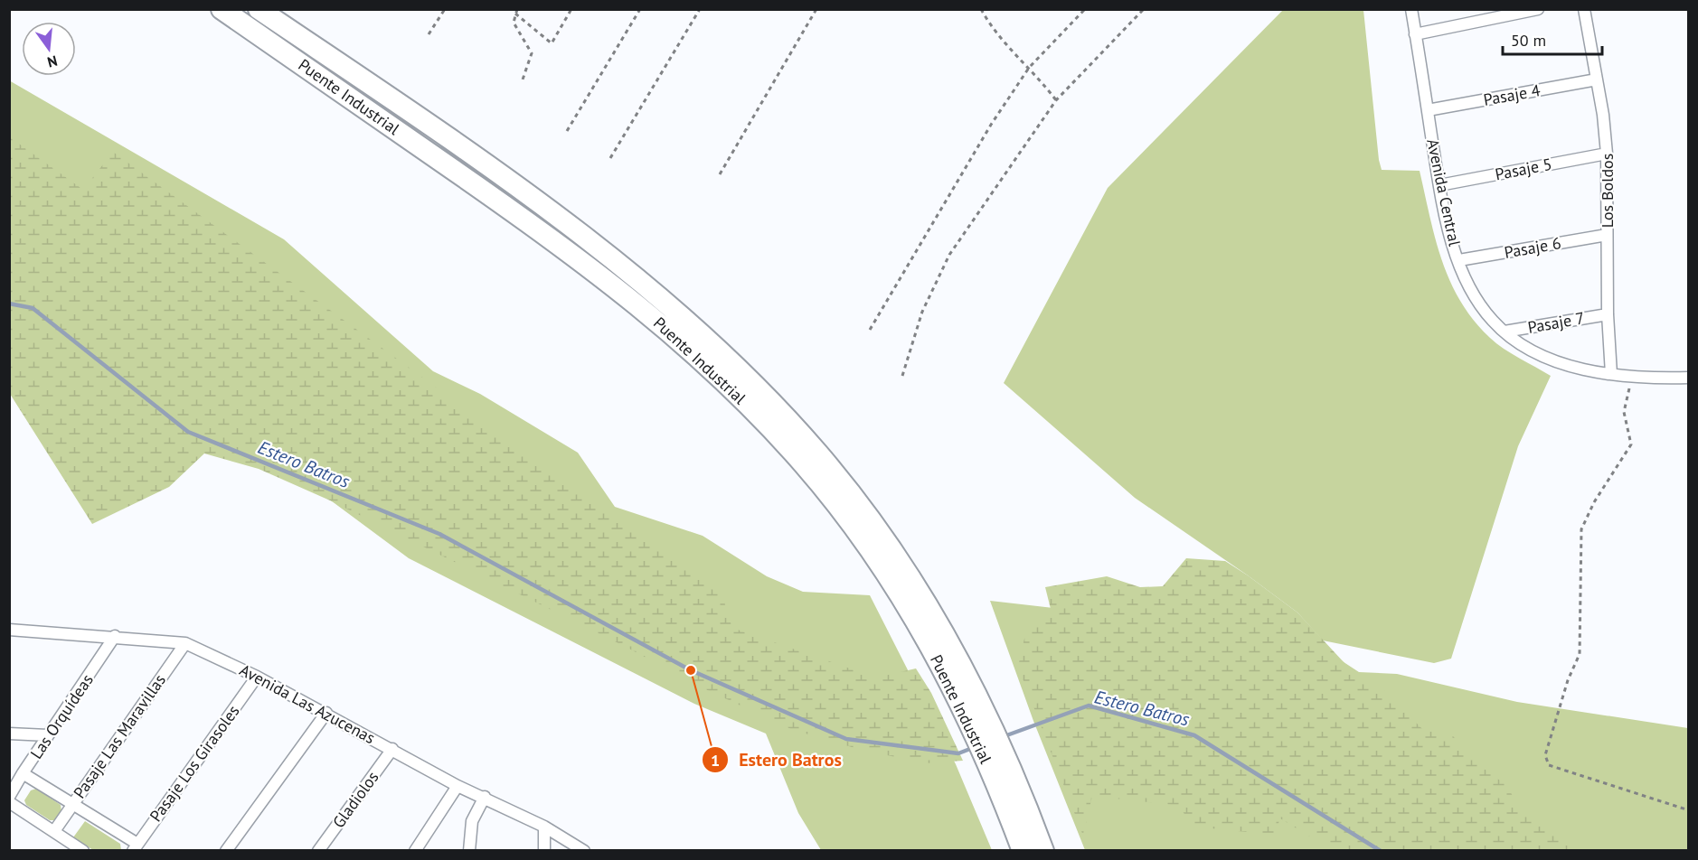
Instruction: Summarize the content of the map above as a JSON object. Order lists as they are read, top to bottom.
{
  "streets": {
    "highway": ["Puente Industrial"],
    "street": [
      "Pasaje 4",
      "Pasaje 5",
      "Los Boldos",
      "Avenida Central",
      "Pasaje 6",
      "Pasaje 7",
      "Avenida Las Azucenas",
      "Las Orquídeas",
      "Pasaje Las Maravillas",
      "Pasaje Los Girasoles",
      "Gladiolos"
    ]
  },
  "crossings": [
    ["Pasaje 4", "Los Boldos"],
    ["Pasaje 4", "Avenida Central"],
    ["Pasaje 5", "Los Boldos"],
    ["Pasaje 5", "Avenida Central"],
    ["Los Boldos", "Avenida Central"],
    ["Los Boldos", "Pasaje 6"],
    ["Los Boldos", "Pasaje 7"],
    ["Avenida Central", "Pasaje 6"],
    ["Avenida Central", "Pasaje 7"],
    ["Avenida Las Azucenas", "Las Orquídeas"],
    ["Avenida Las Azucenas", "Pasaje Las Maravillas"],
    ["Avenida Las Azucenas", "Pasaje Los Girasoles"],
    ["Avenida Las Azucenas", "Gladiolos"]
  ],
  "water": ["Estero Batros"],
  "places": ["Estero Batros"],
  "scale_bar": "50 m",
  "north": "bottom"
}
